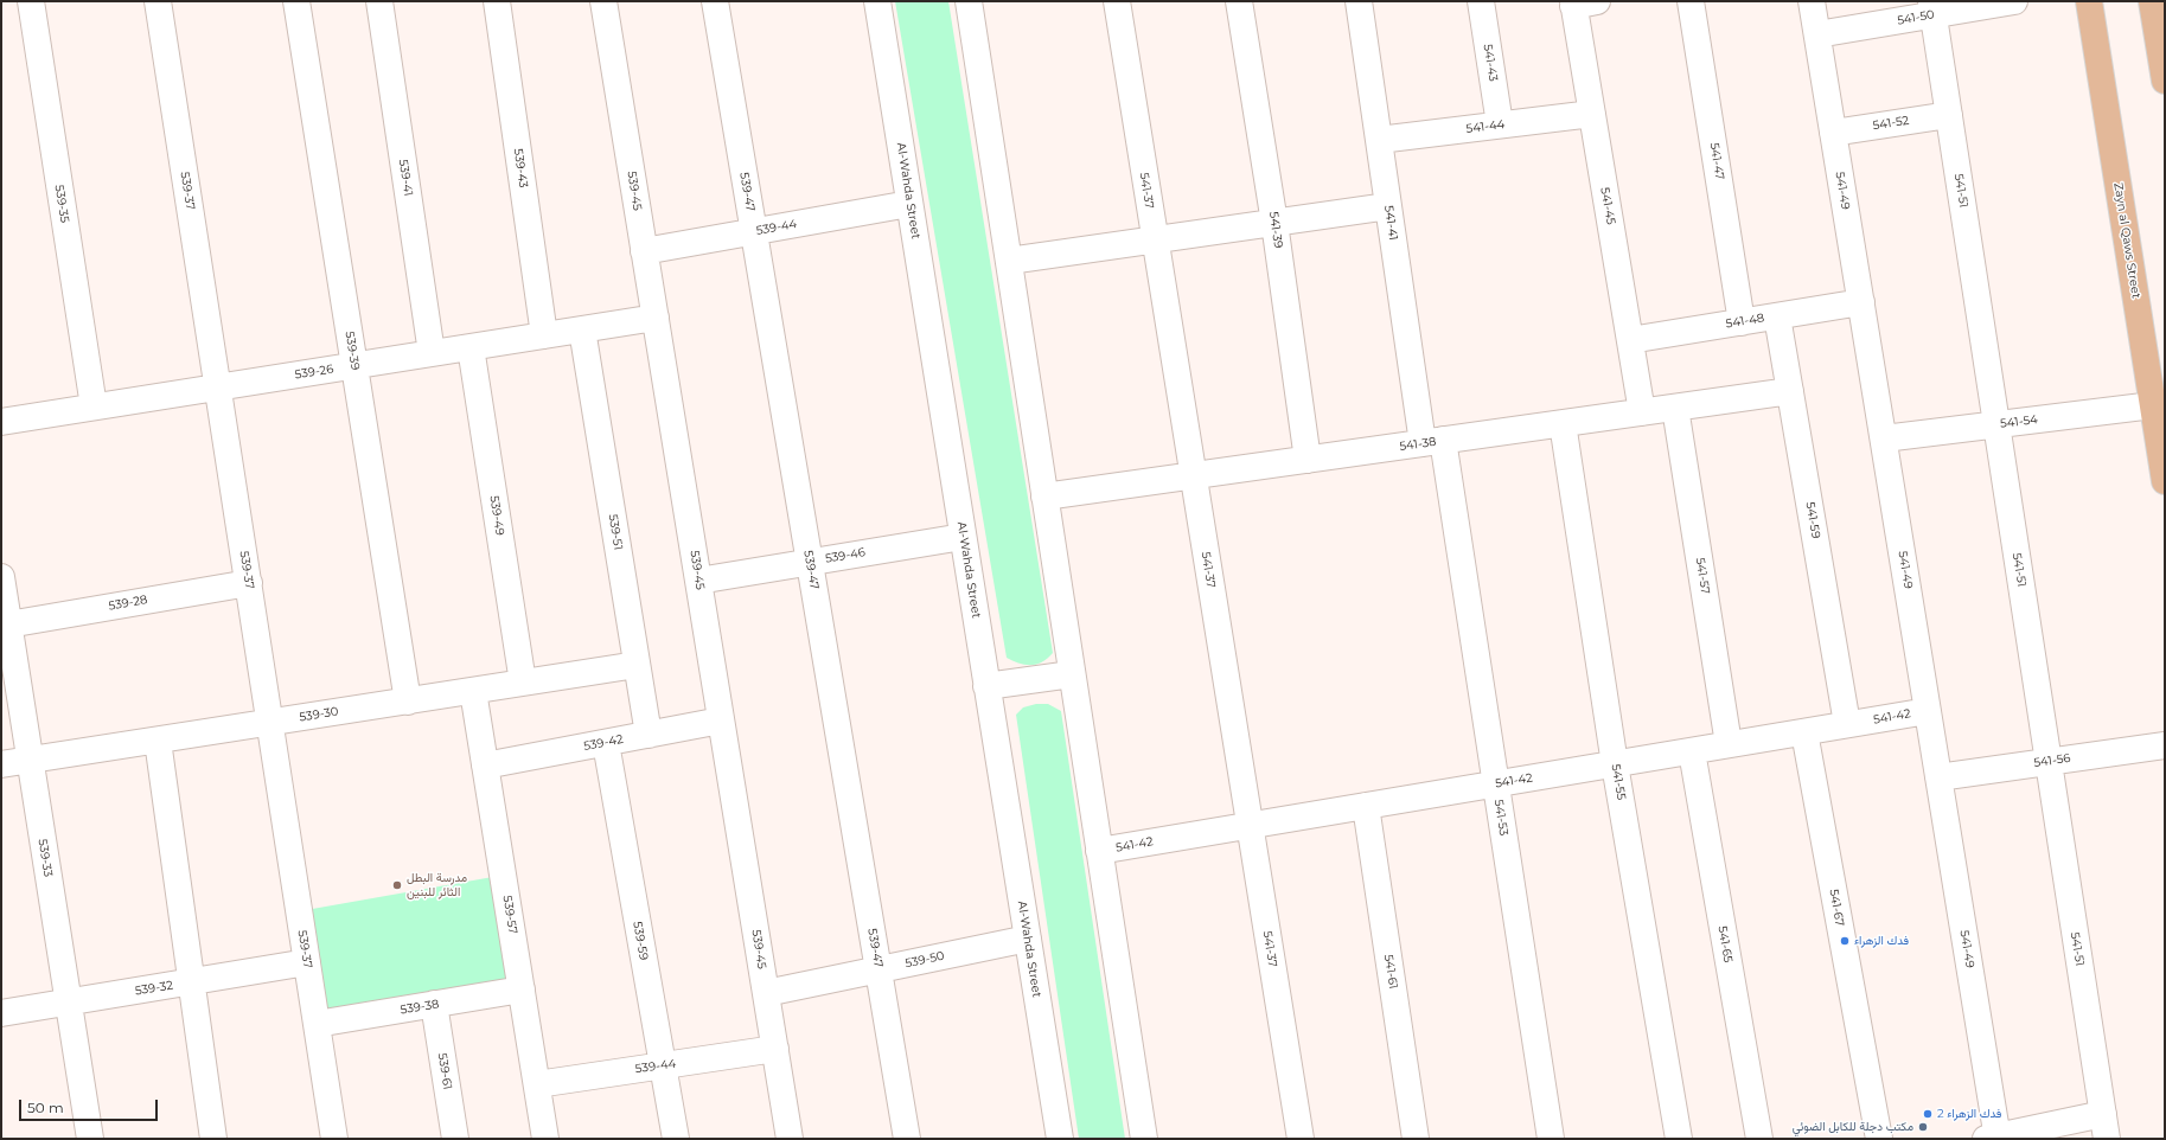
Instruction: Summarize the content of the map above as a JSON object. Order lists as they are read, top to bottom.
{
  "streets": {
    "main road": ["Zayn al Qaws Street"],
    "street": [
      "541-50",
      "541-43",
      "541-52",
      "541-44",
      "541-47",
      "539-43",
      "539-41",
      "539-37",
      "539-45",
      "Al-Wahda Street",
      "541-37",
      "541-49",
      "541-51",
      "539-47",
      "539-35",
      "541-45",
      "541-41",
      "539-44",
      "541-39",
      "541-48",
      "539-39",
      "539-26",
      "541-54",
      "541-38",
      "539-49",
      "541-59",
      "539-51",
      "539-46",
      "541-57",
      "539-28",
      "539-30",
      "541-42",
      "539-42",
      "541-56",
      "541-55",
      "541-53",
      "539-33",
      "541-67",
      "539-57",
      "539-59",
      "541-65",
      "539-50",
      "541-61",
      "539-32",
      "539-38",
      "539-61"
    ]
  },
  "crossings": [
    ["541-50", "541-49"],
    ["541-50", "541-51"],
    ["541-43", "541-44"],
    ["541-52", "541-49"],
    ["541-52", "541-51"],
    ["541-44", "541-45"],
    ["541-44", "541-41"],
    ["541-47", "541-48"],
    ["539-43", "539-26"],
    ["539-41", "539-26"],
    ["539-37", "539-26"],
    ["539-37", "539-28"],
    ["539-37", "539-30"],
    ["539-37", "539-32"],
    ["539-37", "539-38"],
    ["539-45", "539-44"],
    ["539-45", "539-26"],
    ["539-45", "539-46"],
    ["539-45", "539-42"],
    ["539-45", "539-50"],
    ["Al-Wahda Street", "539-44"],
    ["Al-Wahda Street", "539-46"],
    ["Al-Wahda Street", "539-50"],
    ["541-37", "541-38"],
    ["541-37", "541-42"],
    ["541-49", "541-48"],
    ["541-49", "541-54"],
    ["541-49", "541-42"],
    ["541-49", "541-56"],
    ["541-51", "541-54"],
    ["541-51", "541-56"],
    ["539-47", "539-44"],
    ["539-47", "539-46"],
    ["539-47", "539-50"],
    ["539-35", "539-26"],
    ["541-45", "541-48"],
    ["541-45", "541-38"],
    ["541-41", "541-38"],
    ["541-41", "541-53"],
    ["539-44", "539-57"],
    ["539-44", "539-59"],
    ["541-39", "541-38"],
    ["Zayn al Qaws Street", "541-54"],
    ["541-48", "541-59"],
    ["539-39", "539-26"],
    ["539-39", "539-30"],
    ["539-26", "539-49"],
    ["539-26", "539-51"],
    ["541-38", "541-59"],
    ["541-38", "541-57"],
    ["541-38", "541-55"],
    ["541-38", "541-53"],
    ["539-49", "539-30"],
    ["541-59", "541-42"],
    ["539-51", "539-30"],
    ["539-51", "539-42"],
    ["541-57", "541-42"],
    ["539-28", "539-33"],
    ["539-30", "539-33"],
    ["539-30", "539-57"],
    ["541-42", "541-55"],
    ["541-42", "541-53"],
    ["541-42", "541-67"],
    ["541-42", "541-65"],
    ["541-42", "541-61"],
    ["539-42", "539-57"],
    ["539-42", "539-59"],
    ["539-33", "539-32"],
    ["539-57", "539-38"],
    ["539-38", "539-61"]
  ],
  "places": [
    "مدرسة البطل الثائر للبنين",
    "فدك الزهراء",
    "فدك الزهراء 2",
    "مكتب دجلة للكابل الضوئي"
  ],
  "scale_bar": "50 m"
}
